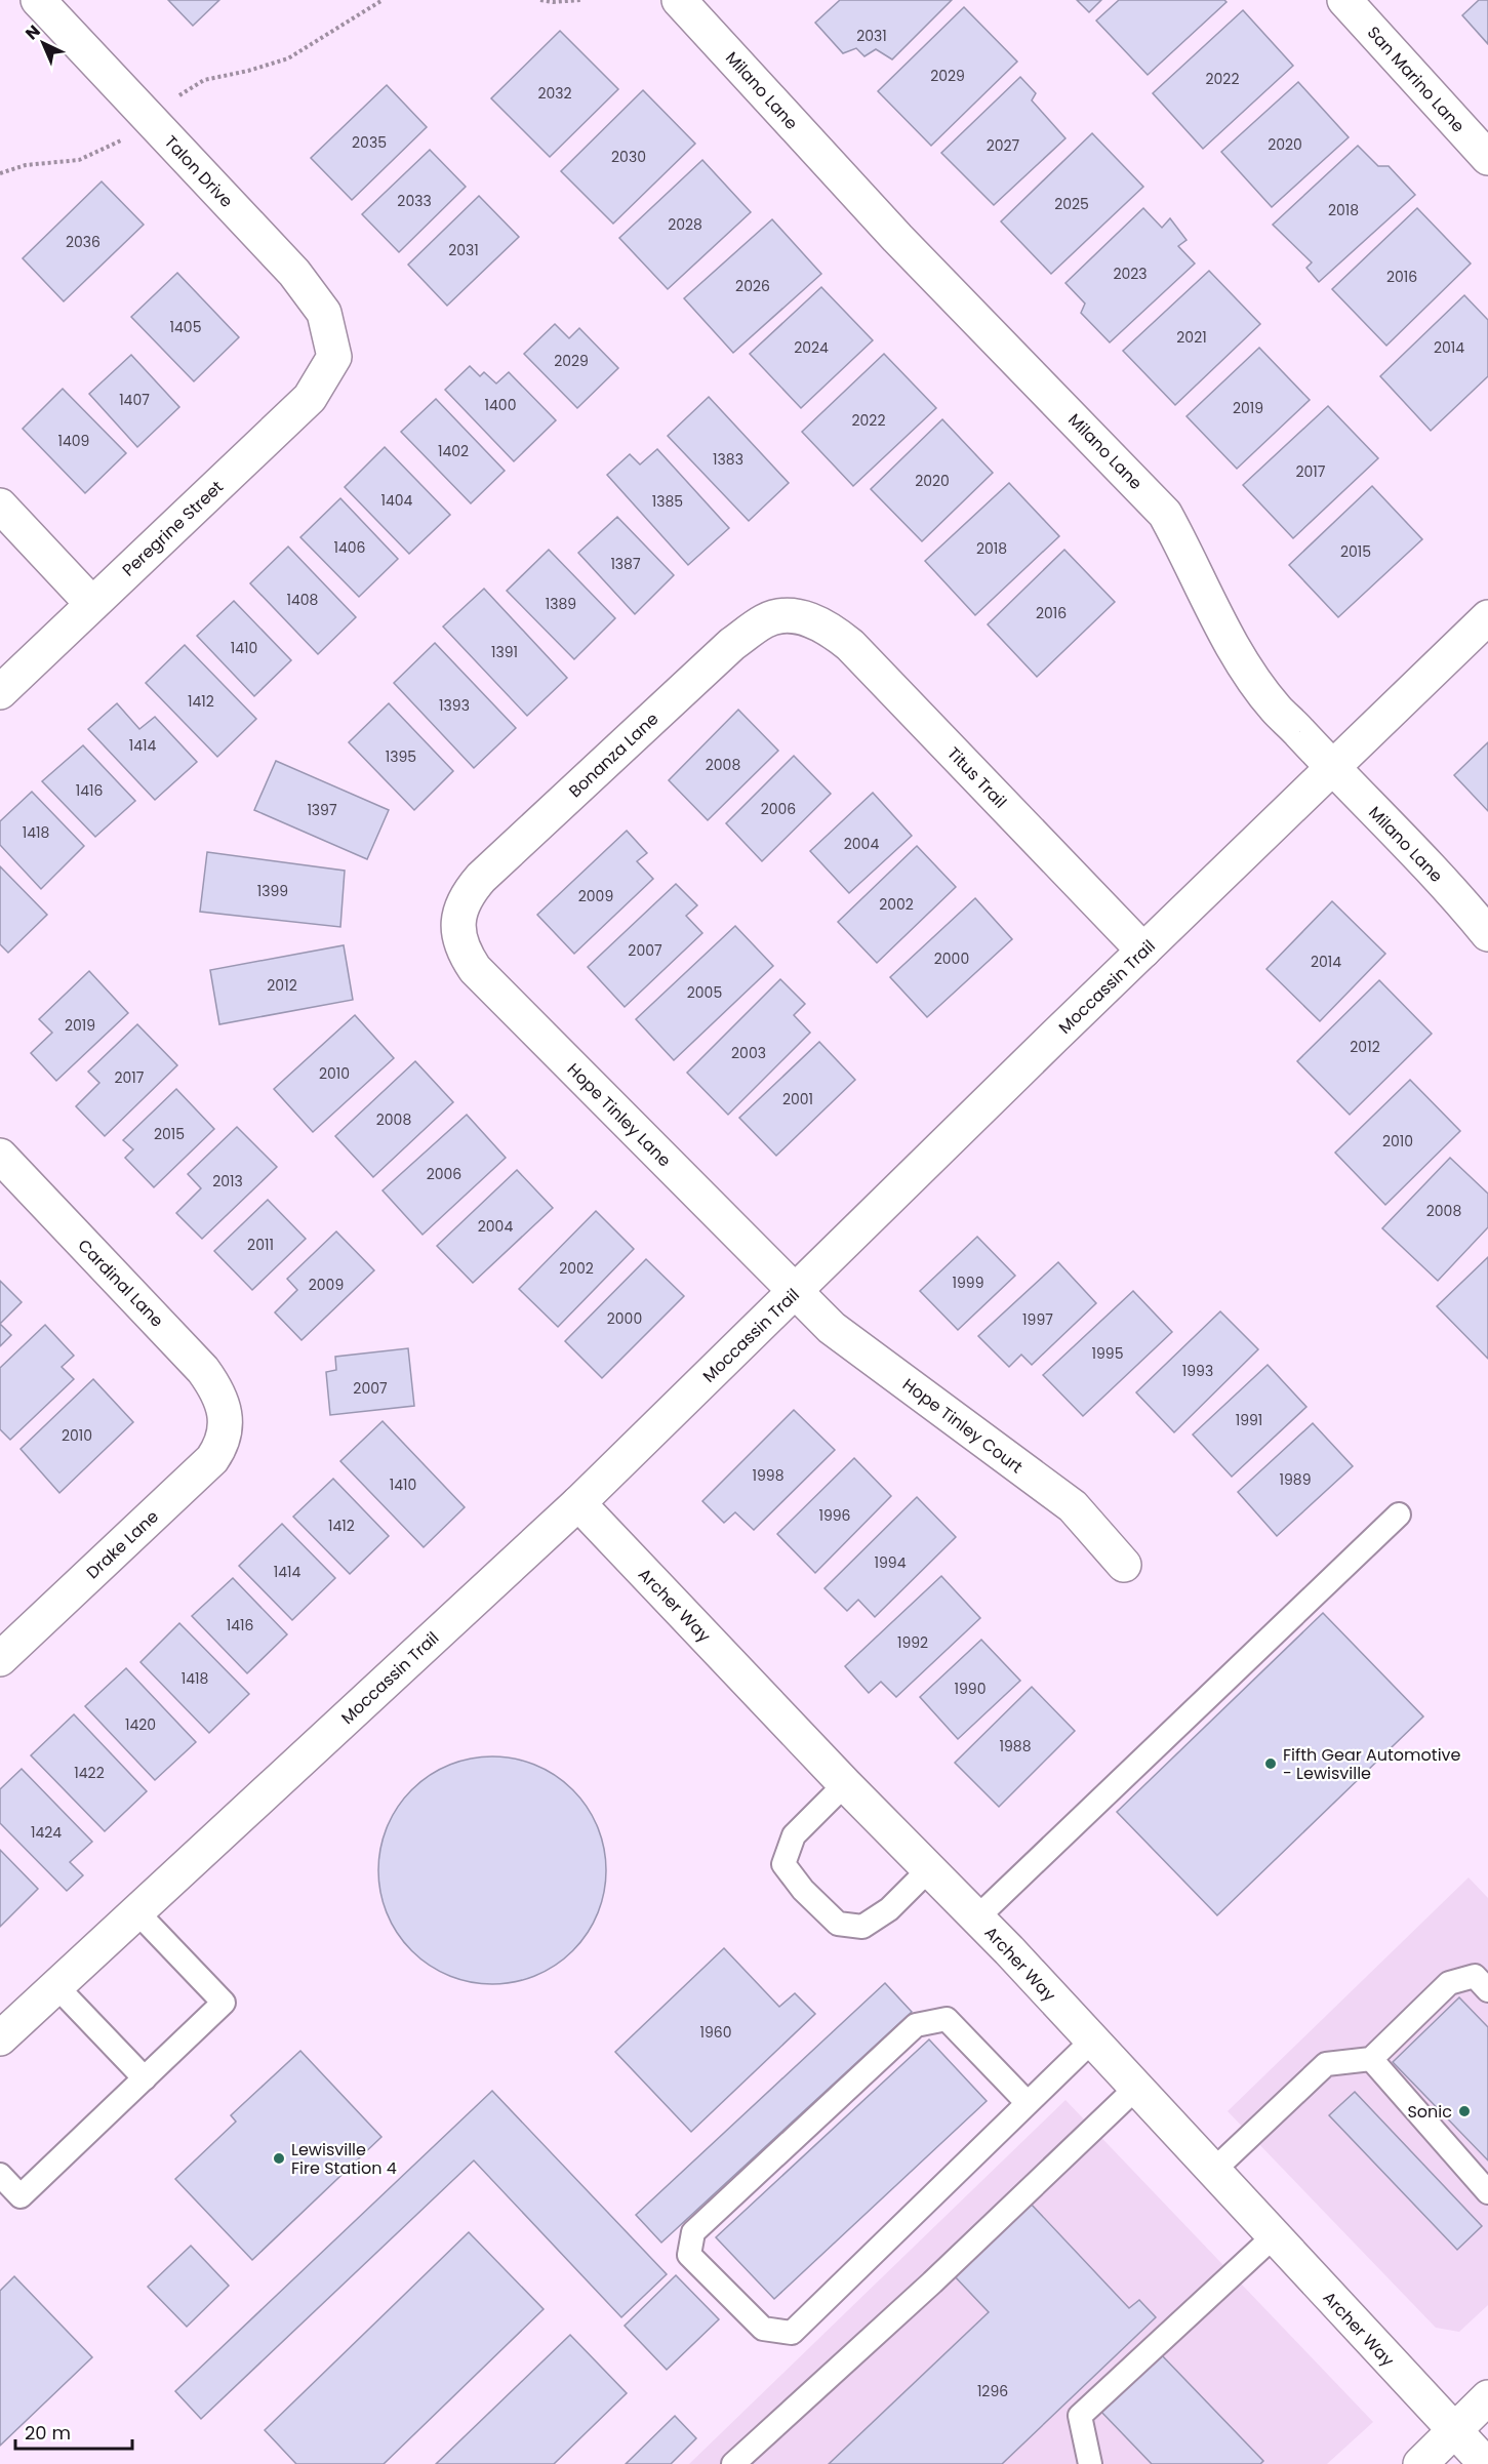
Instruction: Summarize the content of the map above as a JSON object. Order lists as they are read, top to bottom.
{
  "streets": {
    "street": [
      "San Marino Lane",
      "Milano Lane",
      "Talon Drive",
      "Peregrine Street",
      "Bonanza Lane",
      "Titus Trail",
      "Moccassin Trail",
      "Hope Tinley Lane",
      "Cardinal Lane",
      "Hope Tinley Court",
      "Drake Lane",
      "Archer Way"
    ]
  },
  "crossings": [
    ["Milano Lane", "Moccassin Trail"],
    ["Talon Drive", "Peregrine Street"],
    ["Bonanza Lane", "Titus Trail"],
    ["Bonanza Lane", "Hope Tinley Lane"],
    ["Titus Trail", "Moccassin Trail"],
    ["Moccassin Trail", "Hope Tinley Lane"],
    ["Moccassin Trail", "Hope Tinley Court"],
    ["Moccassin Trail", "Archer Way"],
    ["Hope Tinley Lane", "Hope Tinley Court"],
    ["Cardinal Lane", "Drake Lane"]
  ],
  "places": ["Fifth Gear Automotive - Lewisville", "Sonic", "Lewisville Fire Station 4"],
  "house_numbers": [
    "2031",
    "2029",
    "2022",
    "2032",
    "2035",
    "2020",
    "2027",
    "2030",
    "2033",
    "2025",
    "2018",
    "2028",
    "2036",
    "2031",
    "2023",
    "2016",
    "2026",
    "1405",
    "2021",
    "2024",
    "2014",
    "2029",
    "1407",
    "1400",
    "2019",
    "2022",
    "1409",
    "1402",
    "1383",
    "2017",
    "2020",
    "1404",
    "1385",
    "1406",
    "2018",
    "2015",
    "1387",
    "1408",
    "1389",
    "2016",
    "1410",
    "1391",
    "1412",
    "1393",
    "1414",
    "1395",
    "2008",
    "1416",
    "2006",
    "1397",
    "1418",
    "2004",
    "1399",
    "2009",
    "2002",
    "2007",
    "2000",
    "2014",
    "2012",
    "2005",
    "2019",
    "2012",
    "2003",
    "2010",
    "2017",
    "2001",
    "2008",
    "2015",
    "2010",
    "2006",
    "2013",
    "2008",
    "2004",
    "2011",
    "2002",
    "1999",
    "2009",
    "2000",
    "1997",
    "1995",
    "1993",
    "2007",
    "1991",
    "2010",
    "1998",
    "1989",
    "1410",
    "1996",
    "1412",
    "1994",
    "1414",
    "1416",
    "1992",
    "1418",
    "1990",
    "1420",
    "1988",
    "1422",
    "1424",
    "1960",
    "1296"
  ],
  "scale_bar": "20 m",
  "north": "top left"
}
